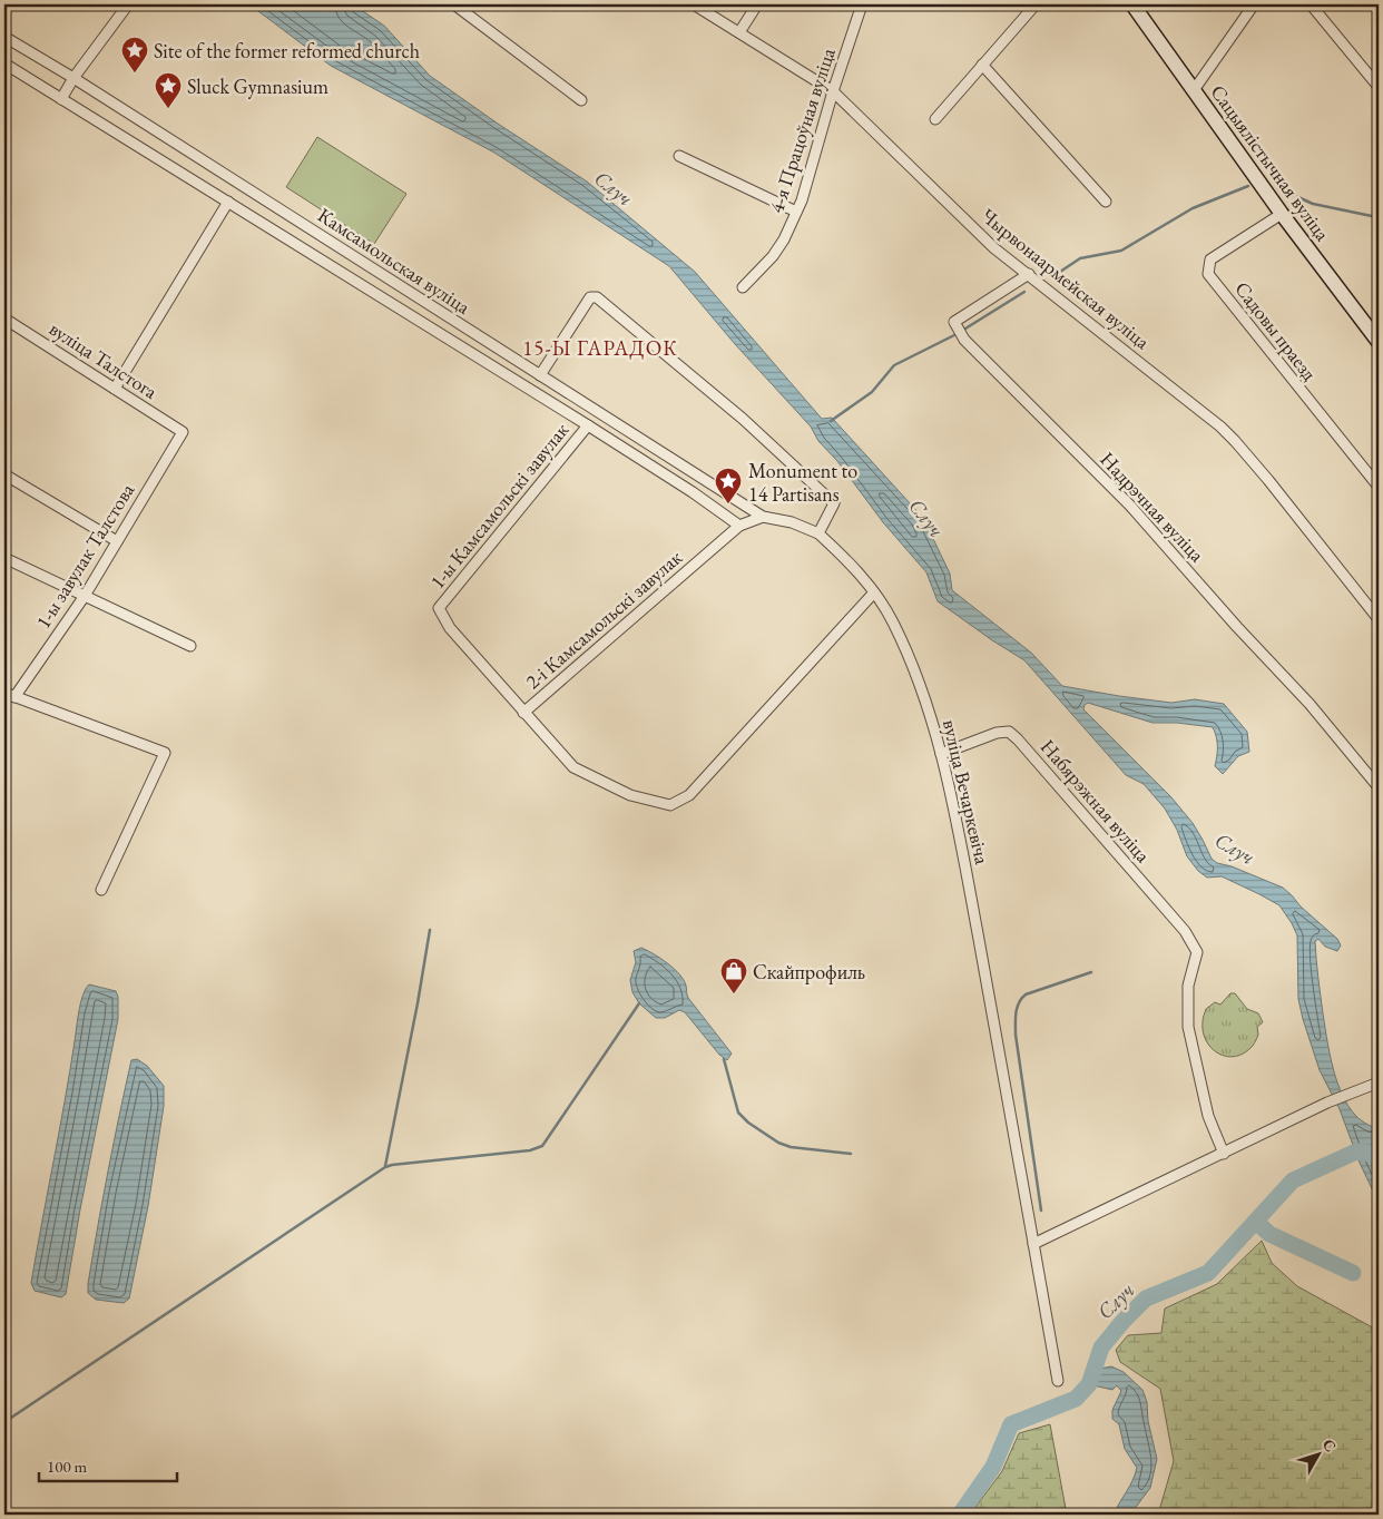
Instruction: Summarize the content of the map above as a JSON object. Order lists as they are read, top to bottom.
{
  "streets": {
    "main road": ["Сацыялістычная вуліца"],
    "street": [
      "4-я Працоўная вуліца",
      "Камсамольская вуліца",
      "Чырвонаармейская вуліца",
      "Садовы праезд",
      "вуліца Талстога",
      "1-ы Камсамольскі завулак",
      "Надрэчная вуліца",
      "1-ы завулак Талстова",
      "2-і Камсамольскі завулак",
      "вуліца Вечаркевіча",
      "Набярэжная вуліца"
    ]
  },
  "crossings": [
    ["4-я Працоўная вуліца", "Чырвонаармейская вуліца"],
    ["Сацыялістычная вуліца", "Садовы праезд"],
    ["Камсамольская вуліца", "1-ы Камсамольскі завулак"],
    ["Камсамольская вуліца", "2-і Камсамольскі завулак"],
    ["Камсамольская вуліца", "вуліца Вечаркевіча"],
    ["Чырвонаармейская вуліца", "Надрэчная вуліца"],
    ["вуліца Талстога", "1-ы завулак Талстова"],
    ["1-ы Камсамольскі завулак", "2-і Камсамольскі завулак"],
    ["2-і Камсамольскі завулак", "вуліца Вечаркевіча"],
    ["вуліца Вечаркевіча", "Набярэжная вуліца"]
  ],
  "districts": ["15-Ы ГАРАДОК"],
  "water": ["Случ"],
  "places": {
    "place": ["Site of the former reformed church", "Sluck Gymnasium", "Monument to 14 Partisans"],
    "shop": ["Скайпрофиль"]
  },
  "scale_bar": "100 m",
  "north": "top right"
}
